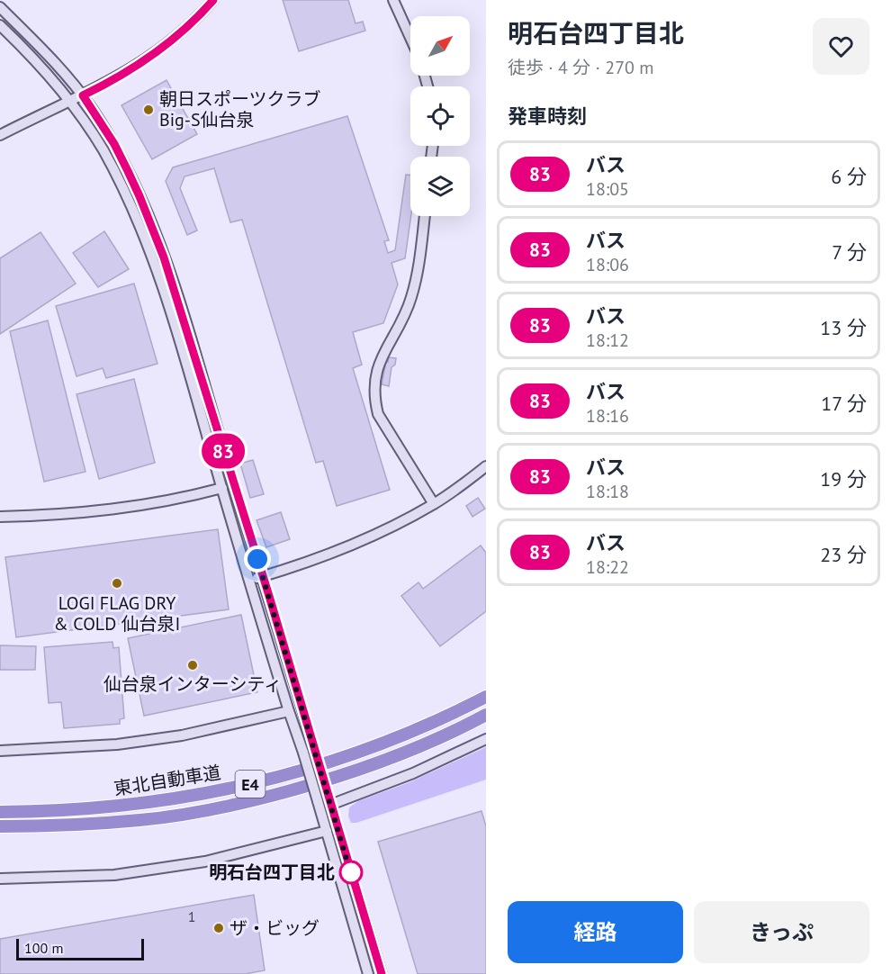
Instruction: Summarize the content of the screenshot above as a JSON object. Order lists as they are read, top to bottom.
{
  "streets": {
    "highway": ["東北自動車道", "E4"]
  },
  "places": [
    "朝日スポーツクラブ Big-S仙台泉",
    "LOGI FLAG DRY & COLD 仙台泉I",
    "仙台泉インターシティ",
    "明石台四丁目北",
    "ザ・ビッグ"
  ],
  "lines": ["bus line 83"],
  "house_numbers": ["1"],
  "scale_bar": "100 m",
  "north": "top right",
  "page": {
    "on_map": "83",
    "heading": [
      ["明石台四丁目北", "徒歩 · 4 分 · 270 m"],
      "発車時刻"
    ],
    "list": [
      {
        "mark": "83",
        "name": "バス",
        "note": "18:05",
        "value": "6 分"
      },
      {
        "mark": "83",
        "name": "バス",
        "note": "18:06",
        "value": "7 分"
      },
      {
        "mark": "83",
        "name": "バス",
        "note": "18:12",
        "value": "13 分"
      },
      {
        "mark": "83",
        "name": "バス",
        "note": "18:16",
        "value": "17 分"
      },
      {
        "mark": "83",
        "name": "バス",
        "note": "18:18",
        "value": "19 分"
      },
      {
        "mark": "83",
        "name": "バス",
        "note": "18:22",
        "value": "23 分"
      }
    ],
    "buttons": ["経路", "きっぷ"],
    "scale": "100 m"
  }
}
